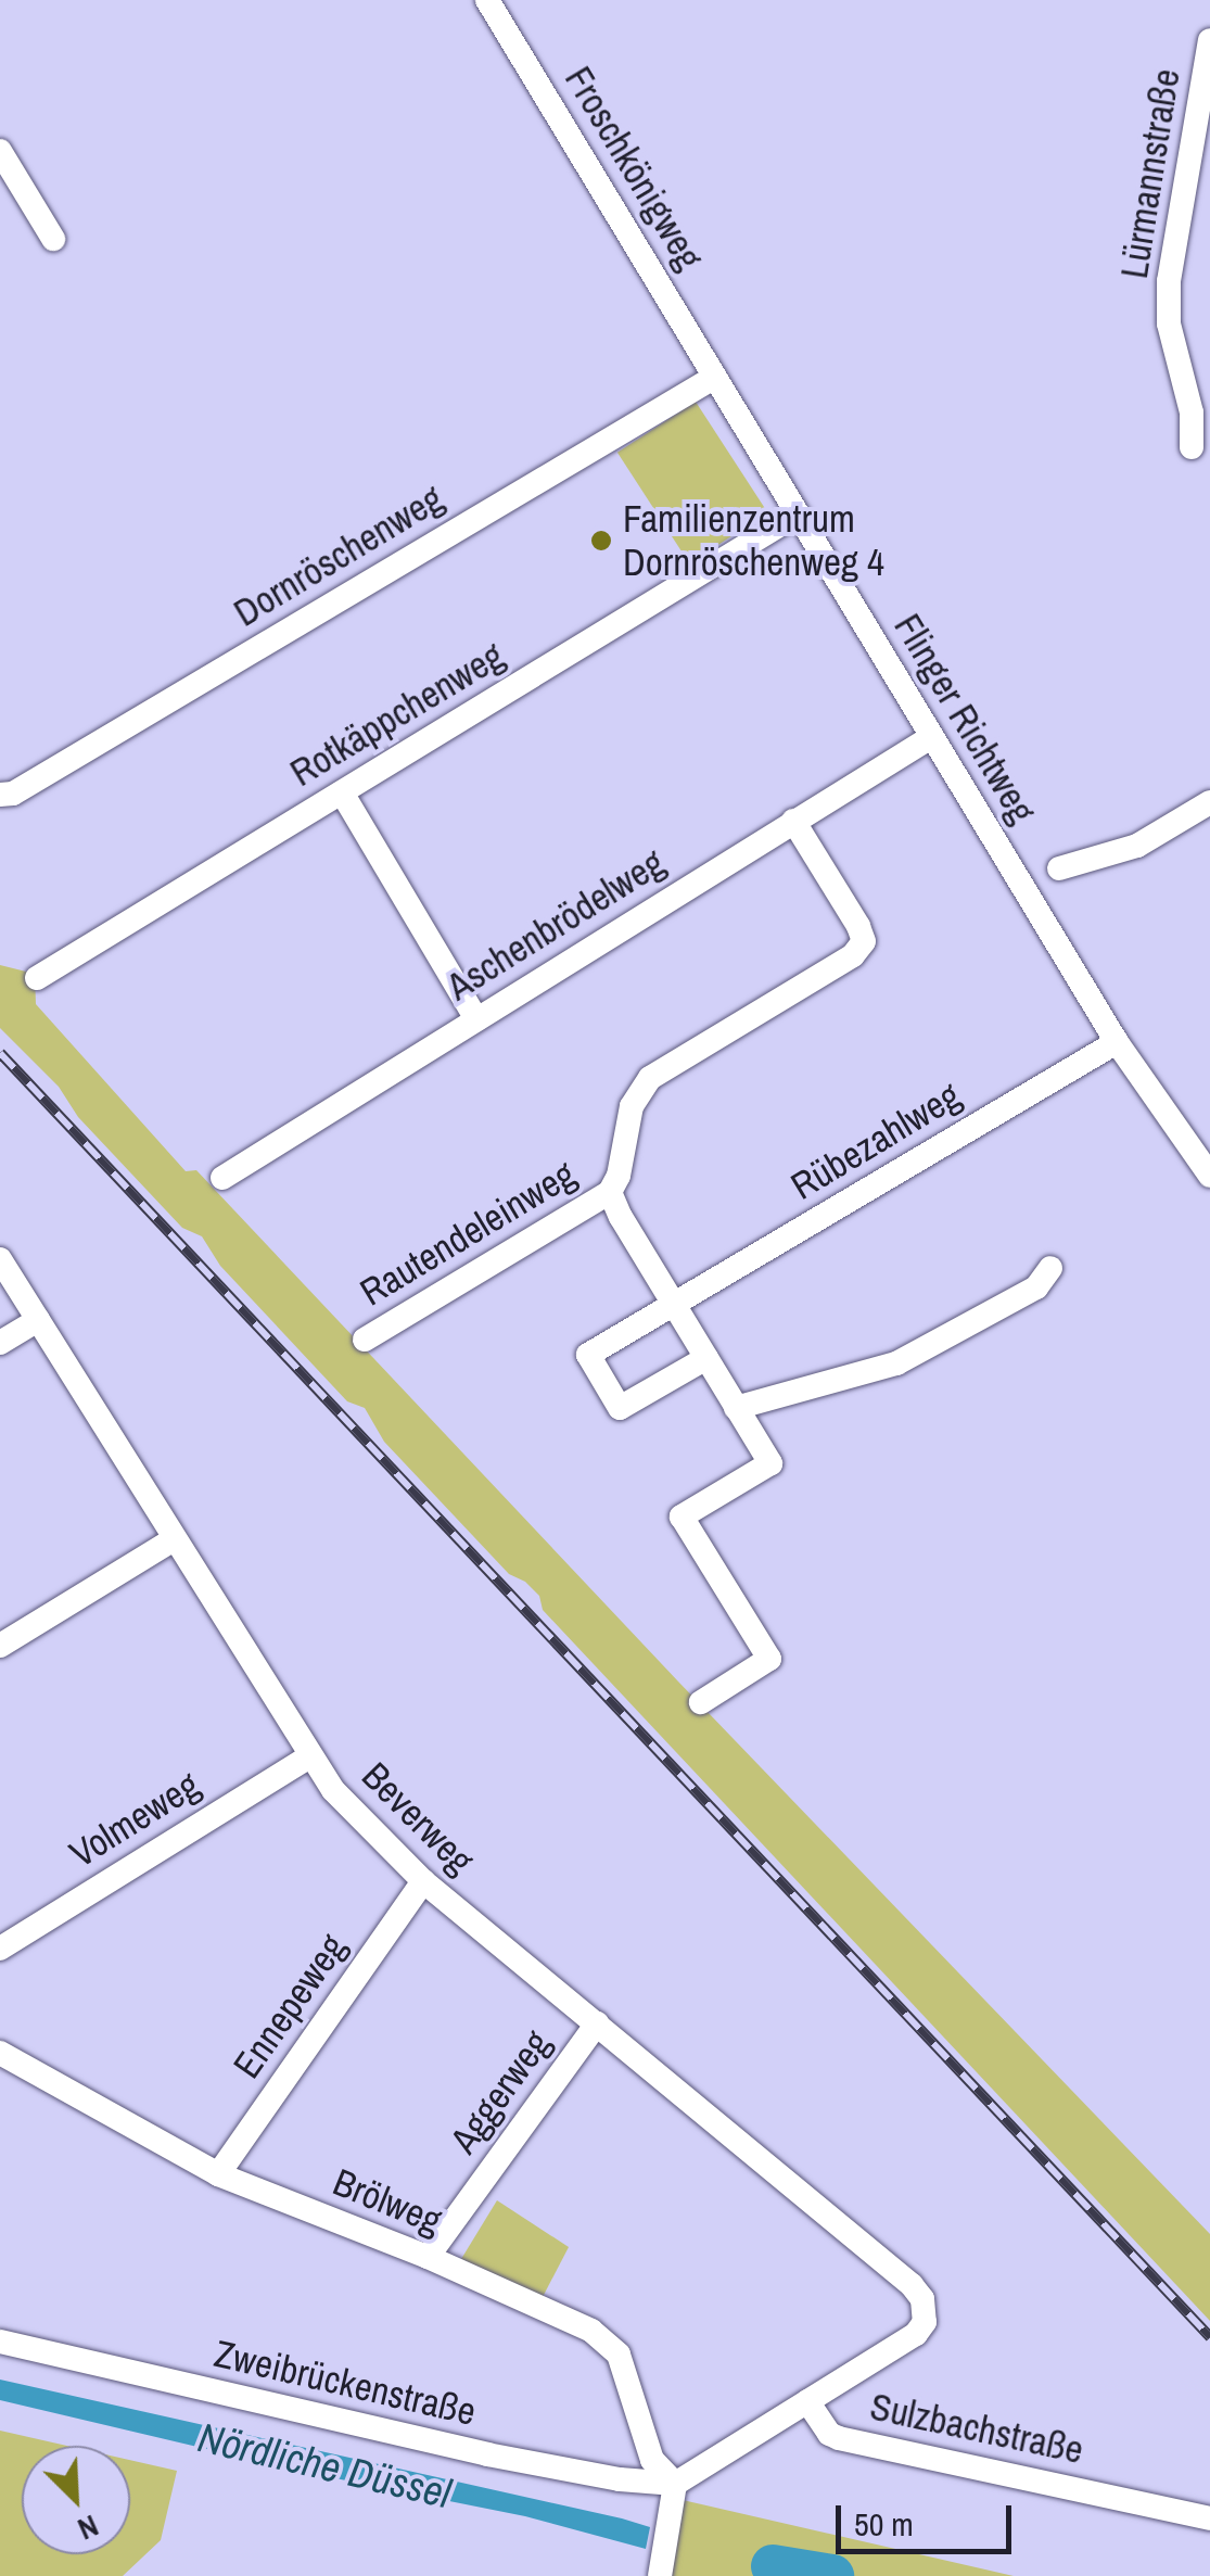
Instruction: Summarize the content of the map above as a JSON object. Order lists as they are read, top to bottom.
{
  "streets": {
    "street": [
      "Froschkönigweg",
      "Lürmannstraße",
      "Dornröschenweg",
      "Rotkäppchenweg",
      "Flinger Richtweg",
      "Aschenbrödelweg",
      "Rübezahlweg",
      "Rautendeleinweg",
      "Beverweg",
      "Volmeweg",
      "Ennepeweg",
      "Aggerweg",
      "Brölweg",
      "Zweibrückenstraße",
      "Sulzbachstraße"
    ]
  },
  "crossings": [
    ["Froschkönigweg", "Dornröschenweg"],
    ["Froschkönigweg", "Flinger Richtweg"],
    ["Dornröschenweg", "Flinger Richtweg"],
    ["Rotkäppchenweg", "Flinger Richtweg"],
    ["Flinger Richtweg", "Aschenbrödelweg"],
    ["Flinger Richtweg", "Rübezahlweg"],
    ["Aschenbrödelweg", "Rautendeleinweg"],
    ["Rübezahlweg", "Rautendeleinweg"],
    ["Beverweg", "Volmeweg"],
    ["Beverweg", "Ennepeweg"],
    ["Beverweg", "Aggerweg"],
    ["Beverweg", "Sulzbachstraße"],
    ["Ennepeweg", "Brölweg"],
    ["Aggerweg", "Brölweg"],
    ["Brölweg", "Zweibrückenstraße"],
    ["Brölweg", "Sulzbachstraße"],
    ["Zweibrückenstraße", "Sulzbachstraße"]
  ],
  "water": ["Nördliche Düssel"],
  "places": ["Familienzentrum Dornröschenweg 4"],
  "scale_bar": "50 m",
  "north": "bottom right"
}
